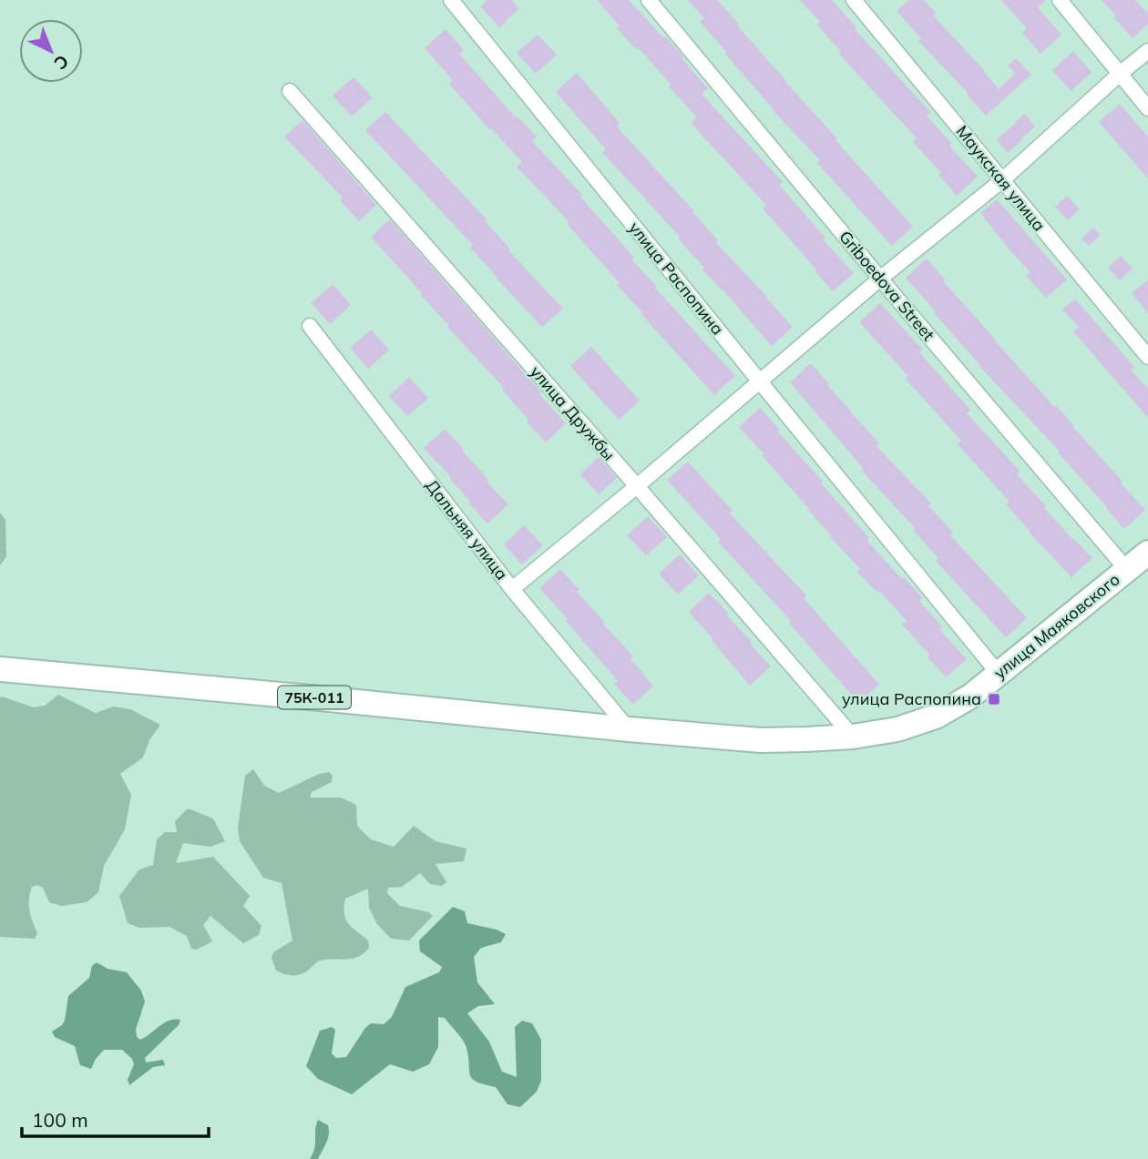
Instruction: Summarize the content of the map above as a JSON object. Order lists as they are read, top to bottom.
{
  "streets": {
    "main road": ["улица Маяковского", "75К-011"],
    "street": [
      "Маукская улица",
      "улица Распопина",
      "Griboedova Street",
      "улица Дружбы",
      "Дальняя улица"
    ]
  },
  "crossings": [
    ["улица Распопина", "улица Маяковского"],
    ["Griboedova Street", "улица Маяковского"],
    ["улица Дружбы", "улица Маяковского"],
    ["Дальняя улица", "улица Маяковского"],
    ["Дальняя улица", "75К-011"],
    ["улица Маяковского", "75К-011"]
  ],
  "places": {
    "transit": ["улица Распопина"]
  },
  "scale_bar": "100 m",
  "north": "bottom right"
}
